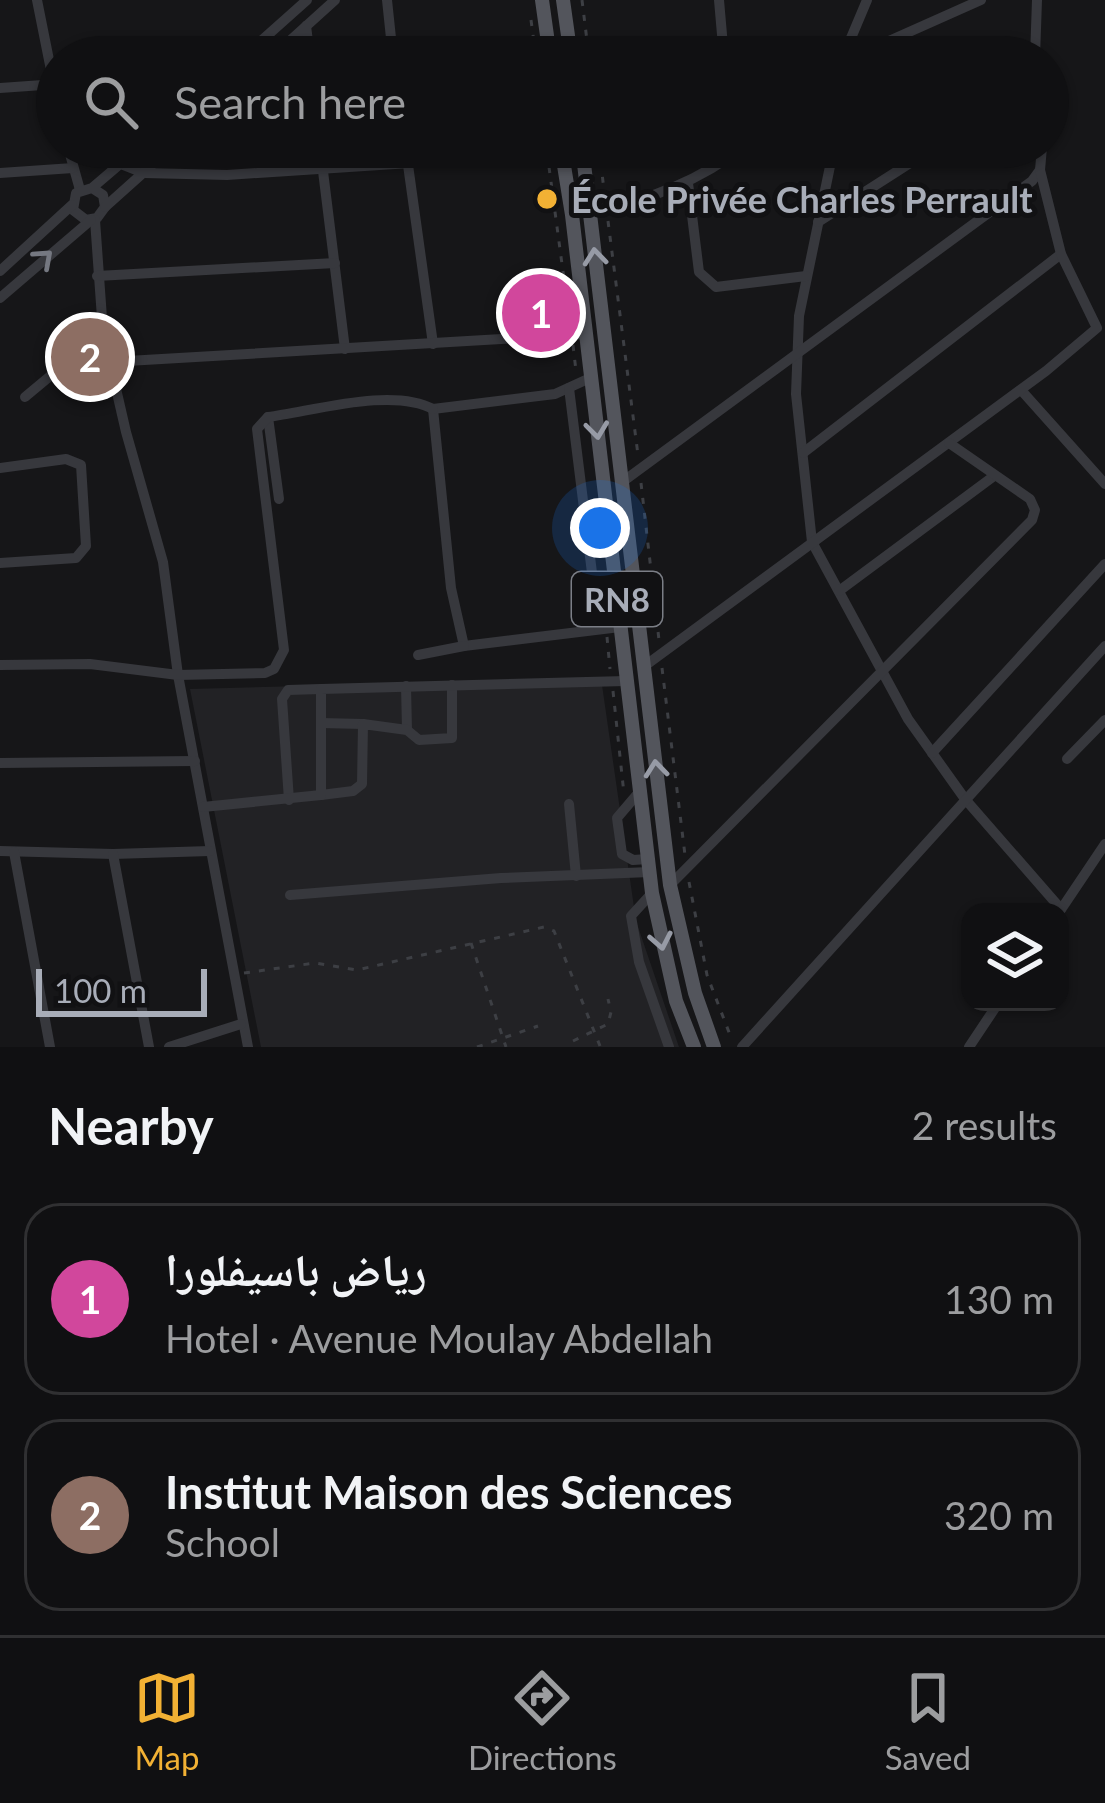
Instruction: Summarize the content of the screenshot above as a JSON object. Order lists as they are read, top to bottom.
{
  "streets": {
    "main road": ["RN8"]
  },
  "places": ["École Privée Charles Perrault"],
  "scale_bar": "100 m",
  "page": {
    "search": "Search here",
    "pins": ["1", "2"],
    "scale": "100 m",
    "heading": ["Nearby", "2 results"],
    "list": [
      {
        "mark": "1",
        "name": "رياض باسيفلورا",
        "note": "Hotel · Avenue Moulay Abdellah",
        "value": "130 m"
      },
      {
        "mark": "2",
        "name": "Institut Maison des Sciences",
        "note": "School",
        "value": "320 m"
      }
    ],
    "nav": ["Map", "Directions", "Saved"]
  }
}
